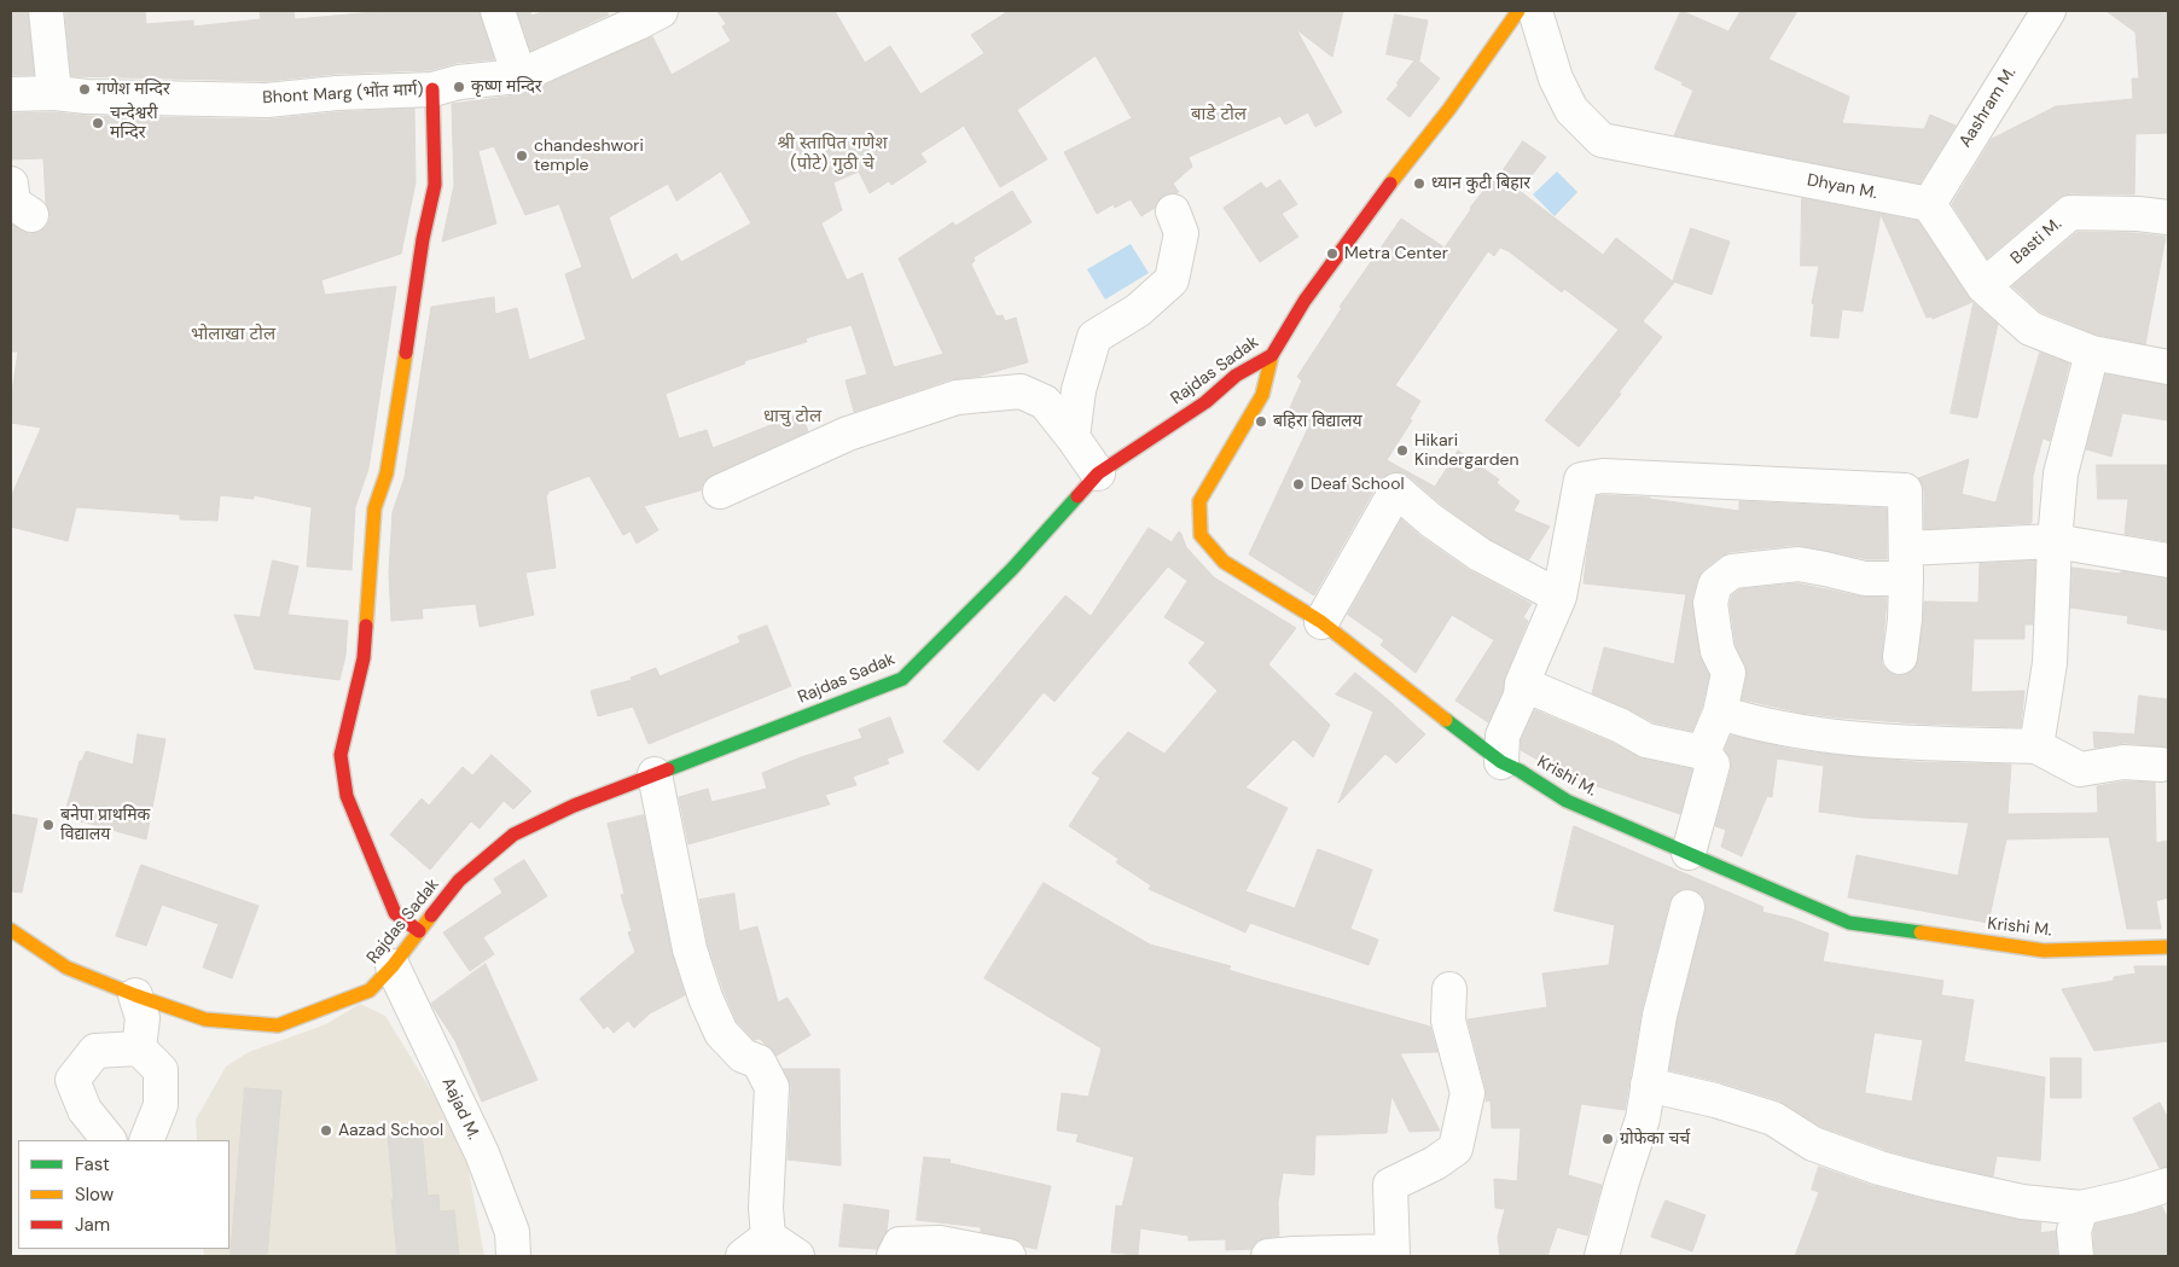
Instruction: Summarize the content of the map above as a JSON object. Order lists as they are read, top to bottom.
{
  "streets": {
    "street": [
      "Bhont Marg (भाेंत मार्ग)",
      "Aashram M.",
      "Dhyan M.",
      "Basti M.",
      "Rajdas Sadak",
      "Krishi M.",
      "Aajad M."
    ]
  },
  "crossings": [
    ["Aashram M.", "Dhyan M."],
    ["Rajdas Sadak", "Krishi M."],
    ["Rajdas Sadak", "Aajad M."]
  ],
  "districts": [
    "बाडे टोल",
    "श्री स्तापित गणेश (पोटे) गुठी चे",
    "भोलाखा टोल",
    "धाचु टोल"
  ],
  "places": [
    "कृष्ण मन्दिर",
    "गणेश मन्दिर",
    "चन्देश्वरी मन्दिर",
    "chandeshwori temple",
    "ध्यान कुटी बिहार",
    "Metra Center",
    "बहिरा विद्यालय",
    "Hikari Kindergarden",
    "Deaf School",
    "बनेपा प्राथमिक विद्यालय",
    "Aazad School",
    "ग्रोफेका चर्च"
  ],
  "legend": ["Fast", "Slow", "Jam"]
}
